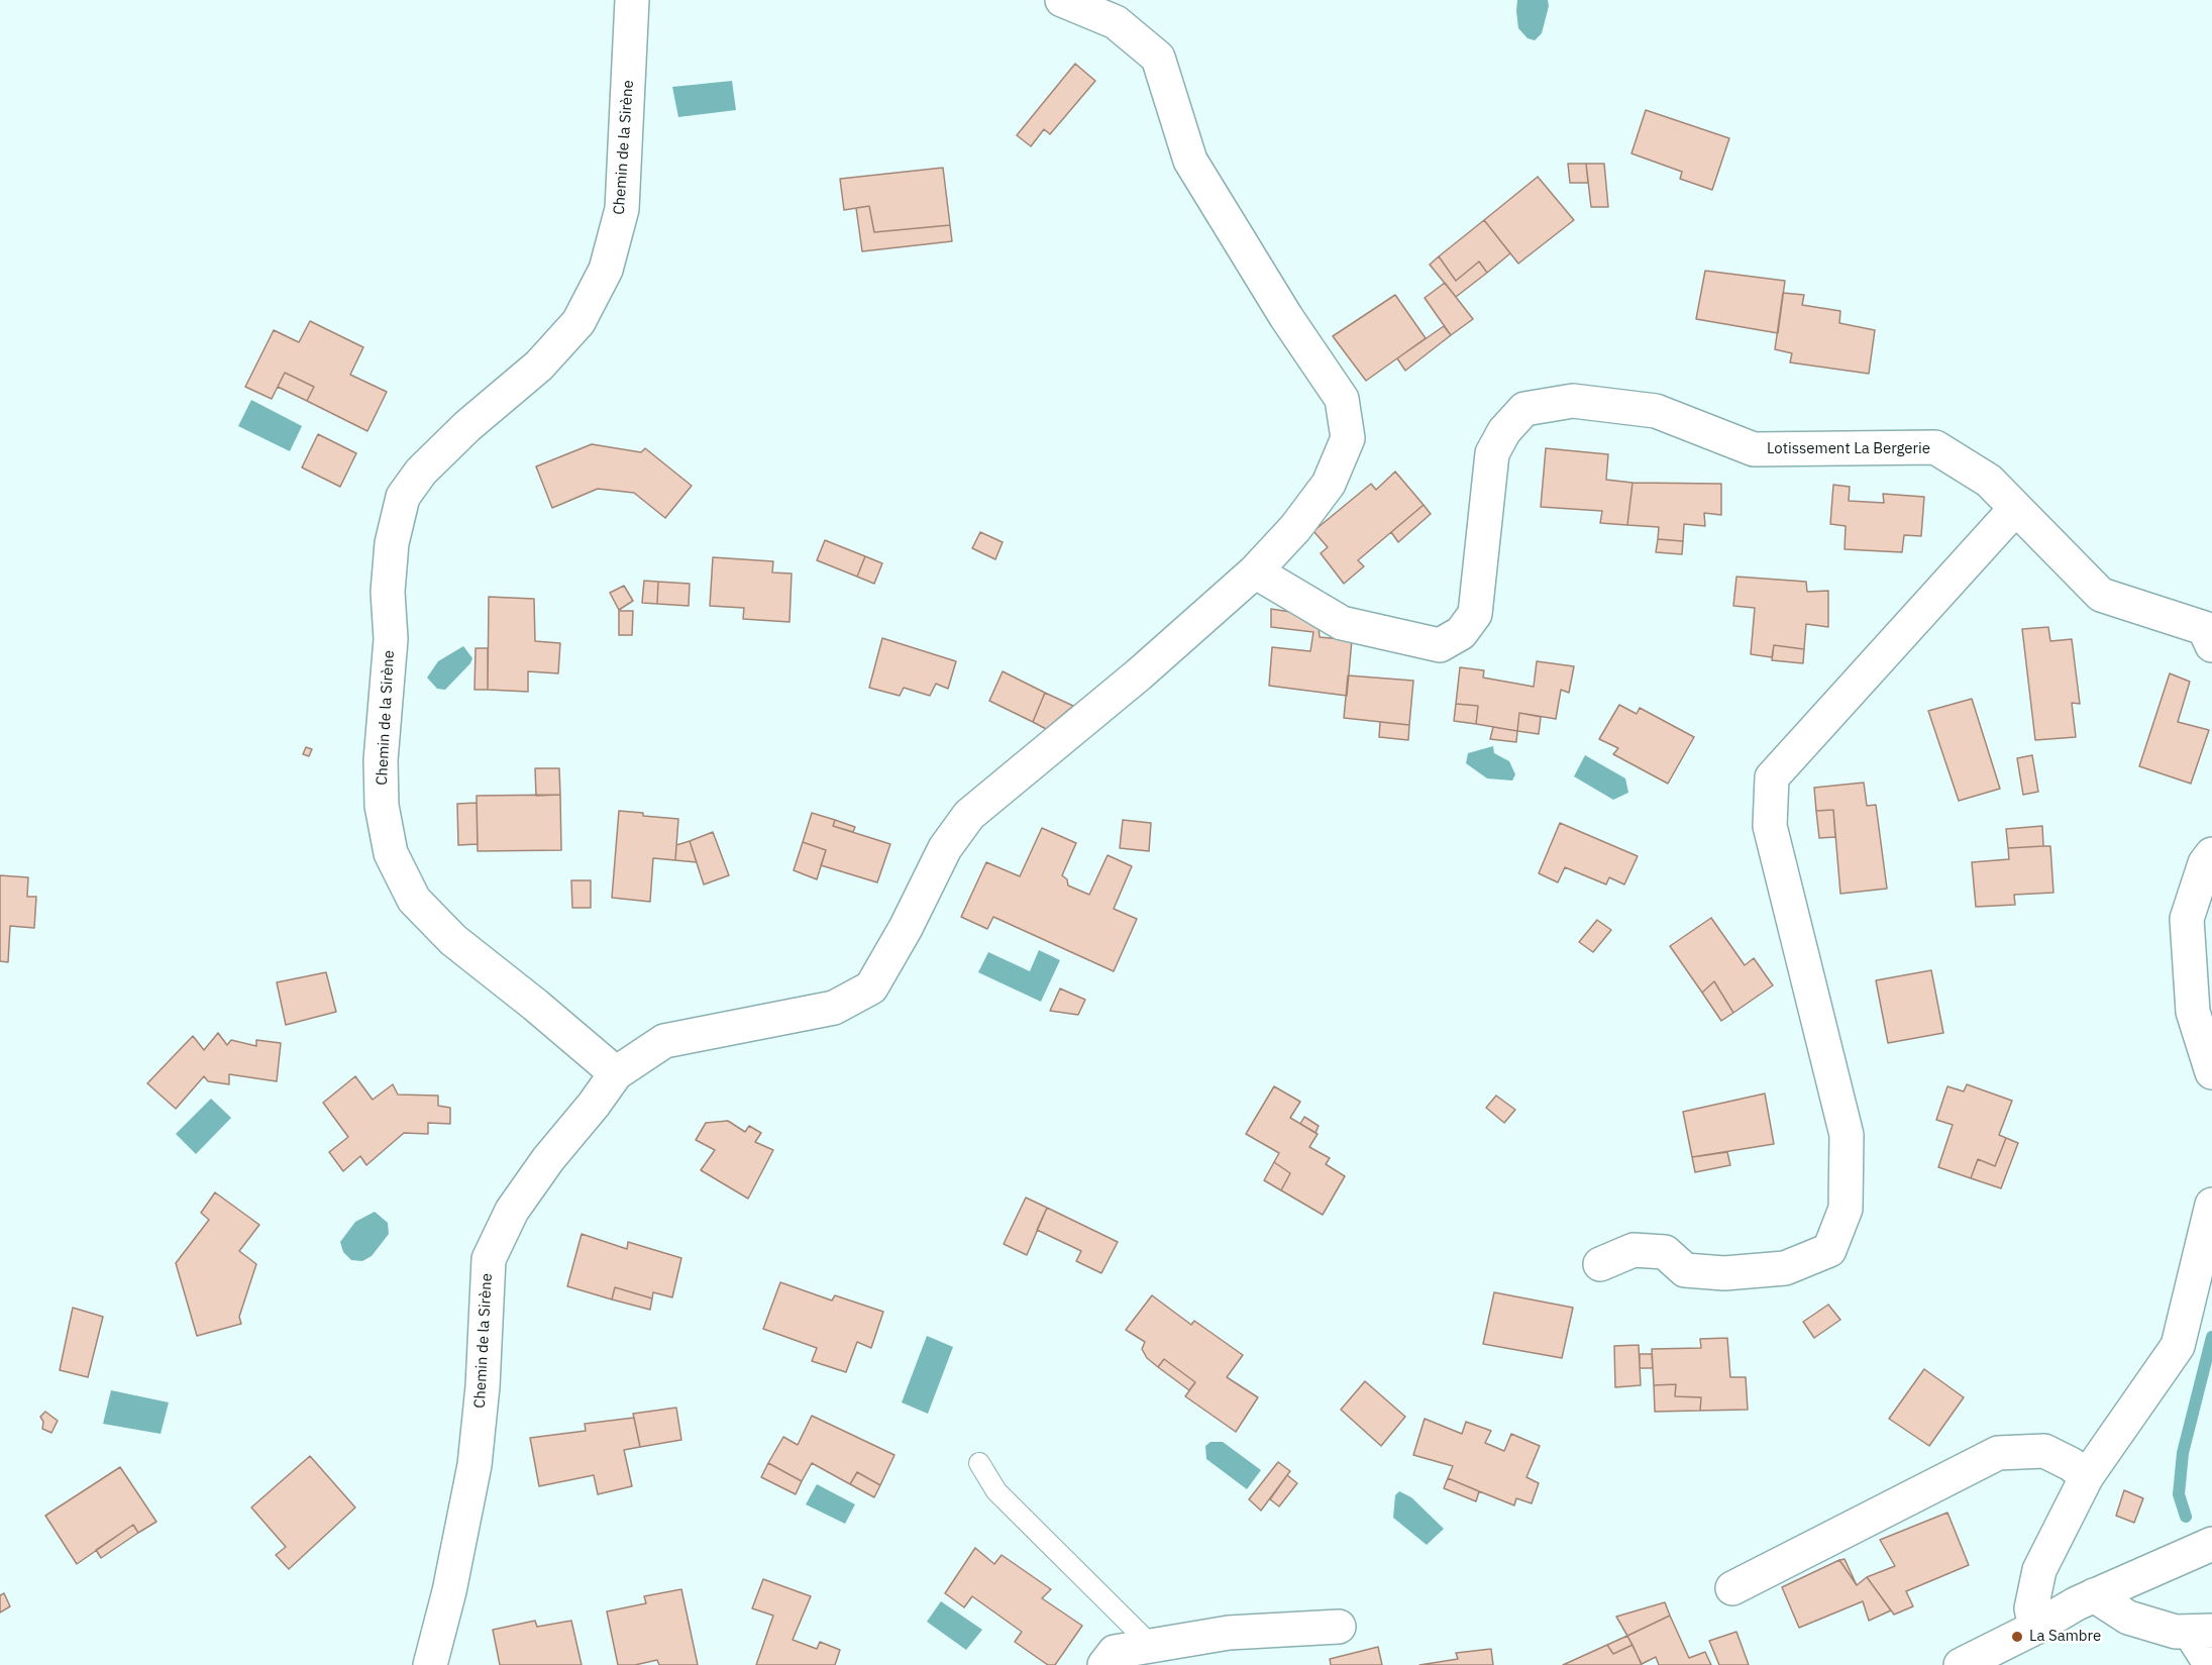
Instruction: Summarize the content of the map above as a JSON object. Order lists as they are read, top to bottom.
{
  "streets": {
    "street": ["Chemin de la Sirène", "Lotissement La Bergerie"]
  },
  "places": ["La Sambre"]
}
